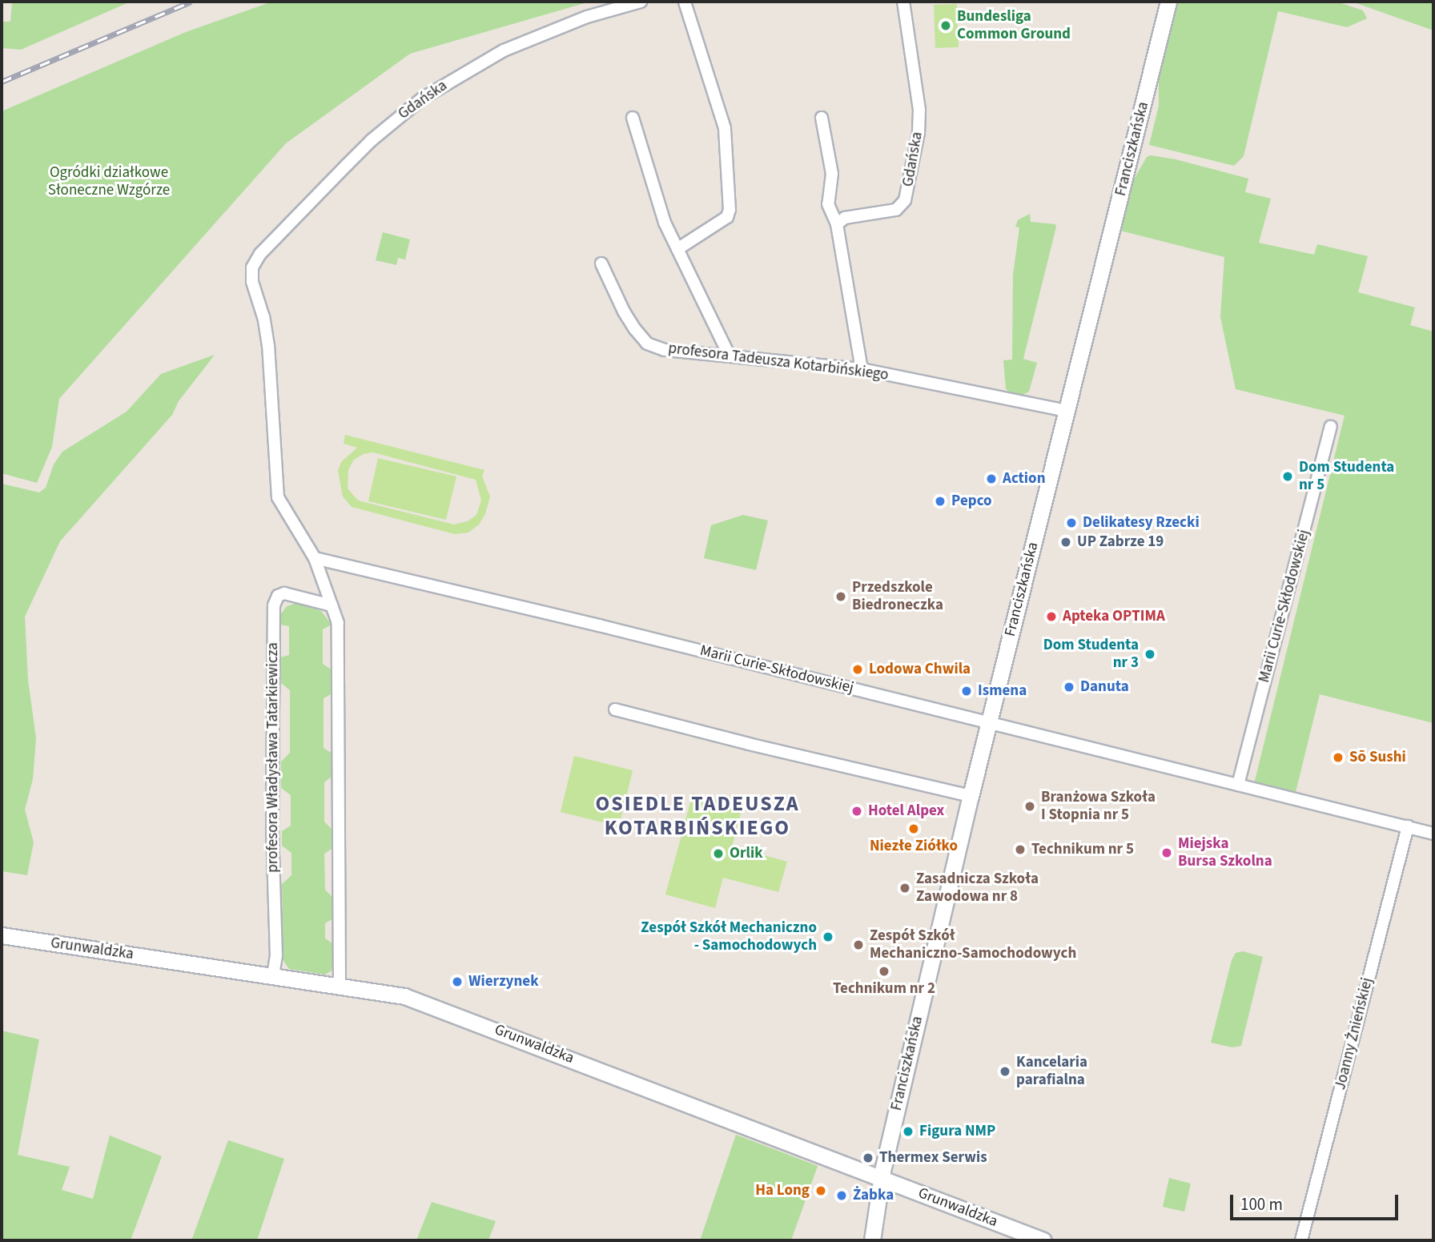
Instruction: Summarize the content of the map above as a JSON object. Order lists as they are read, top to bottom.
{
  "streets": {
    "street": [
      "Gdańska",
      "Franciszkańska",
      "profesora Tadeusza Kotarbińskiego",
      "Marii Curie-Skłodowskiej",
      "profesora Władysława Tatarkiewicza",
      "Grunwaldzka",
      "Joanny Żnieńskiej"
    ]
  },
  "crossings": [
    ["Gdańska", "Marii Curie-Skłodowskiej"],
    ["Franciszkańska", "profesora Tadeusza Kotarbińskiego"],
    ["Franciszkańska", "Marii Curie-Skłodowskiej"],
    ["Franciszkańska", "Grunwaldzka"],
    ["Marii Curie-Skłodowskiej", "Joanny Żnieńskiej"],
    ["profesora Władysława Tatarkiewicza", "Grunwaldzka"]
  ],
  "districts": ["OSIEDLE TADEUSZA KOTARBIŃSKIEGO"],
  "parks": ["Ogródki działkowe Słoneczne Wzgórze"],
  "places": [
    "Bundesliga Common Ground",
    "Dom Studenta nr 5",
    "Action",
    "Pepco",
    "Delikatesy Rzecki",
    "UP Zabrze 19",
    "Przedszkole Biedroneczka",
    "Apteka OPTIMA",
    "Dom Studenta nr 3",
    "Lodowa Chwila",
    "Danuta",
    "Ismena",
    "Sō Sushi",
    "Branżowa Szkoła I Stopnia nr 5",
    "Hotel Alpex",
    "Niezłe Ziółko",
    "Technikum nr 5",
    "Miejska Bursa Szkolna",
    "Orlik",
    "Zasadnicza Szkoła Zawodowa nr 8",
    "Zespół Szkół Mechaniczno - Samochodowych",
    "Zespół Szkół Mechaniczno-Samochodowych",
    "Technikum nr 2",
    "Wierzynek",
    "Kancelaria parafialna",
    "Figura NMP",
    "Thermex Serwis",
    "Ha Long",
    "Żabka"
  ],
  "scale_bar": "100 m"
}
